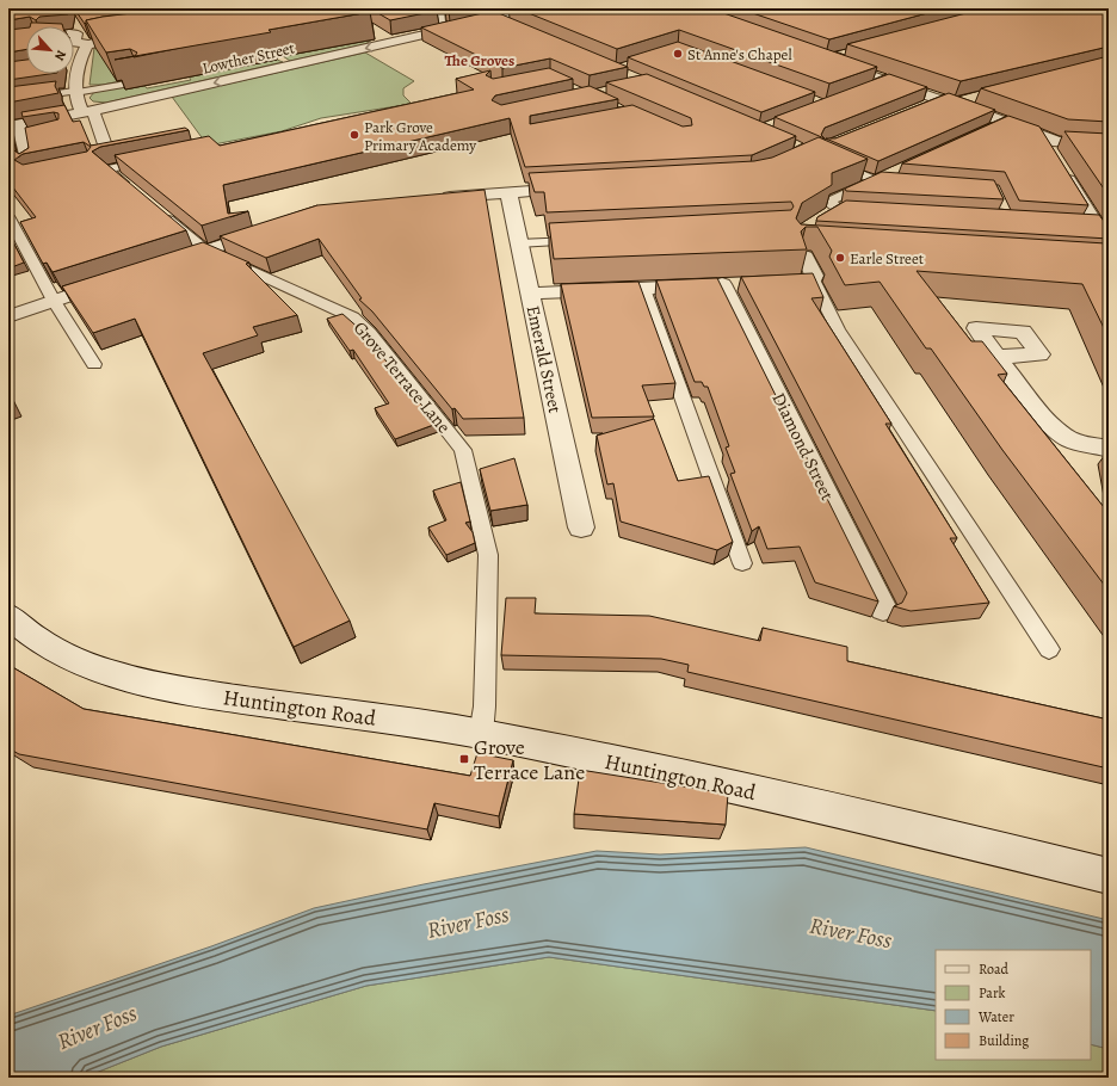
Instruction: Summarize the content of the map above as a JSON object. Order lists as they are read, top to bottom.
{
  "streets": {
    "street": [
      "Lowther Street",
      "Emerald Street",
      "Diamond Street",
      "Huntington Road"
    ],
    "lane": ["Grove Terrace Lane"]
  },
  "crossings": [
    ["Grove Terrace Lane", "Huntington Road"]
  ],
  "districts": ["The Groves"],
  "water": ["River Foss"],
  "places": {
    "other": ["St Anne's Chapel", "Park Grove Primary Academy", "Earle Street"],
    "transit": ["Grove Terrace Lane"]
  },
  "legend": [
    "Road",
    "Park",
    "Water",
    "Building"
  ],
  "north": "bottom right"
}
